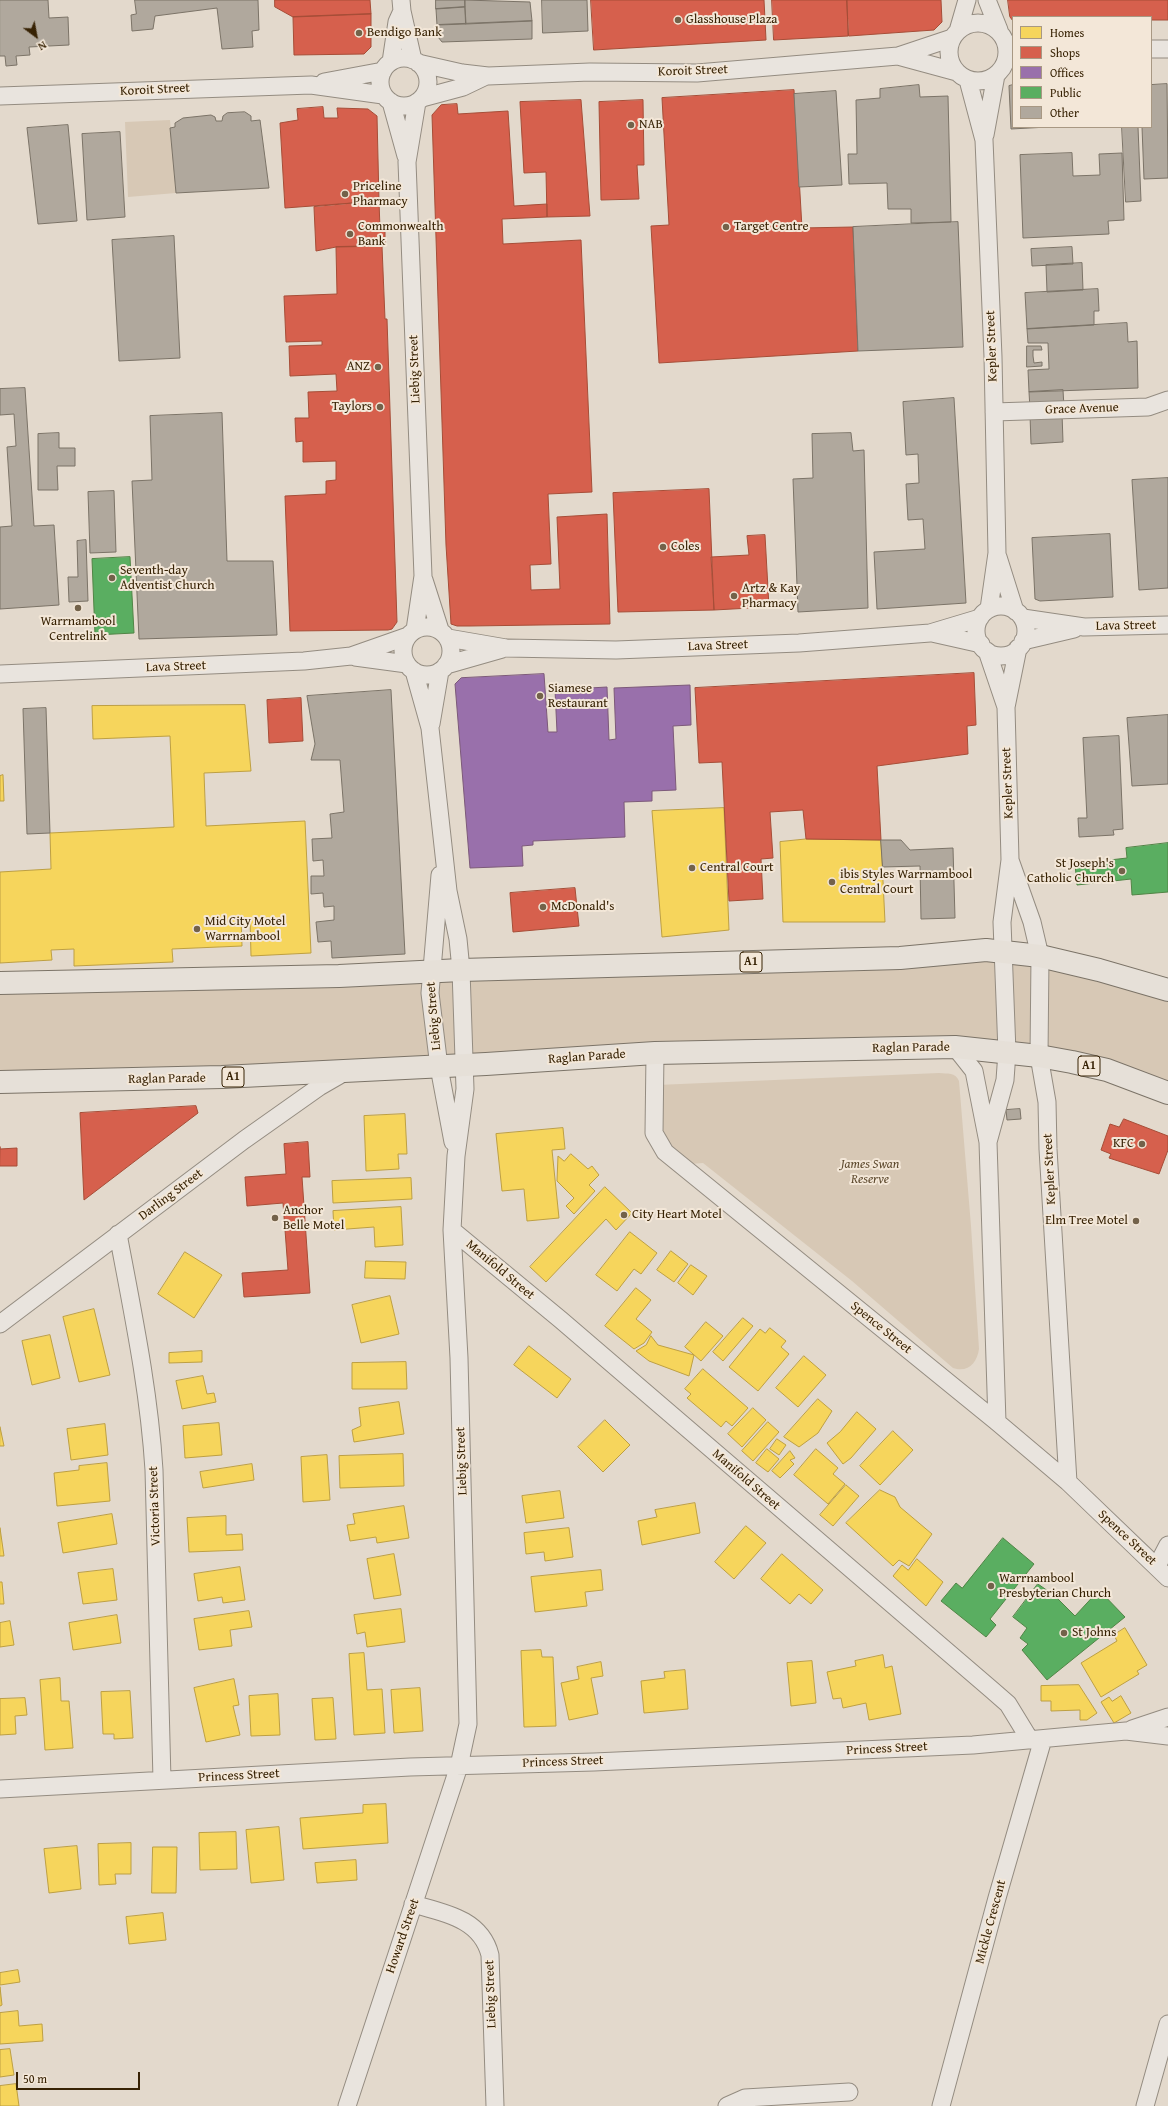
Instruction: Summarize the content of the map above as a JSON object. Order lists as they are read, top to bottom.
{
  "streets": {
    "highway": ["A1", "Raglan Parade"],
    "street": [
      "Koroit Street",
      "Kepler Street",
      "Liebig Street",
      "Grace Avenue",
      "Lava Street",
      "Darling Street",
      "Manifold Street",
      "Spence Street",
      "Victoria Street",
      "Princess Street",
      "Mickle Crescent",
      "Howard Street"
    ]
  },
  "crossings": [
    ["Koroit Street", "Kepler Street"],
    ["Koroit Street", "Liebig Street"],
    ["Kepler Street", "Grace Avenue"],
    ["Kepler Street", "Lava Street"],
    ["Kepler Street", "A1"],
    ["Kepler Street", "Raglan Parade"],
    ["Kepler Street", "Spence Street"],
    ["Liebig Street", "Lava Street"],
    ["Liebig Street", "A1"],
    ["Liebig Street", "Raglan Parade"],
    ["Liebig Street", "Manifold Street"],
    ["Liebig Street", "Princess Street"],
    ["Liebig Street", "Howard Street"],
    ["Raglan Parade", "Darling Street"],
    ["Raglan Parade", "Spence Street"],
    ["Darling Street", "Victoria Street"],
    ["Manifold Street", "Princess Street"],
    ["Manifold Street", "Mickle Crescent"],
    ["Victoria Street", "Princess Street"],
    ["Princess Street", "Mickle Crescent"],
    ["Princess Street", "Howard Street"]
  ],
  "parks": ["James Swan Reserve"],
  "places": [
    "Glasshouse Plaza",
    "Bendigo Bank",
    "NAB",
    "Priceline Pharmacy",
    "Target Centre",
    "Commonwealth Bank",
    "ANZ",
    "Taylors",
    "Coles",
    "Seventh-day Adventist Church",
    "Artz & Kay Pharmacy",
    "Warrnambool Centrelink",
    "Siamese Restaurant",
    "Central Court",
    "St Joseph's Catholic Church",
    "ibis Styles Warrnambool Central Court",
    "McDonald's",
    "Mid City Motel Warrnambool",
    "KFC",
    "City Heart Motel",
    "Anchor Belle Motel",
    "Elm Tree Motel",
    "Warrnambool Presbyterian Church",
    "St Johns"
  ],
  "legend": [
    "Homes",
    "Shops",
    "Offices",
    "Public",
    "Other"
  ],
  "scale_bar": "50 m",
  "north": "bottom right"
}
